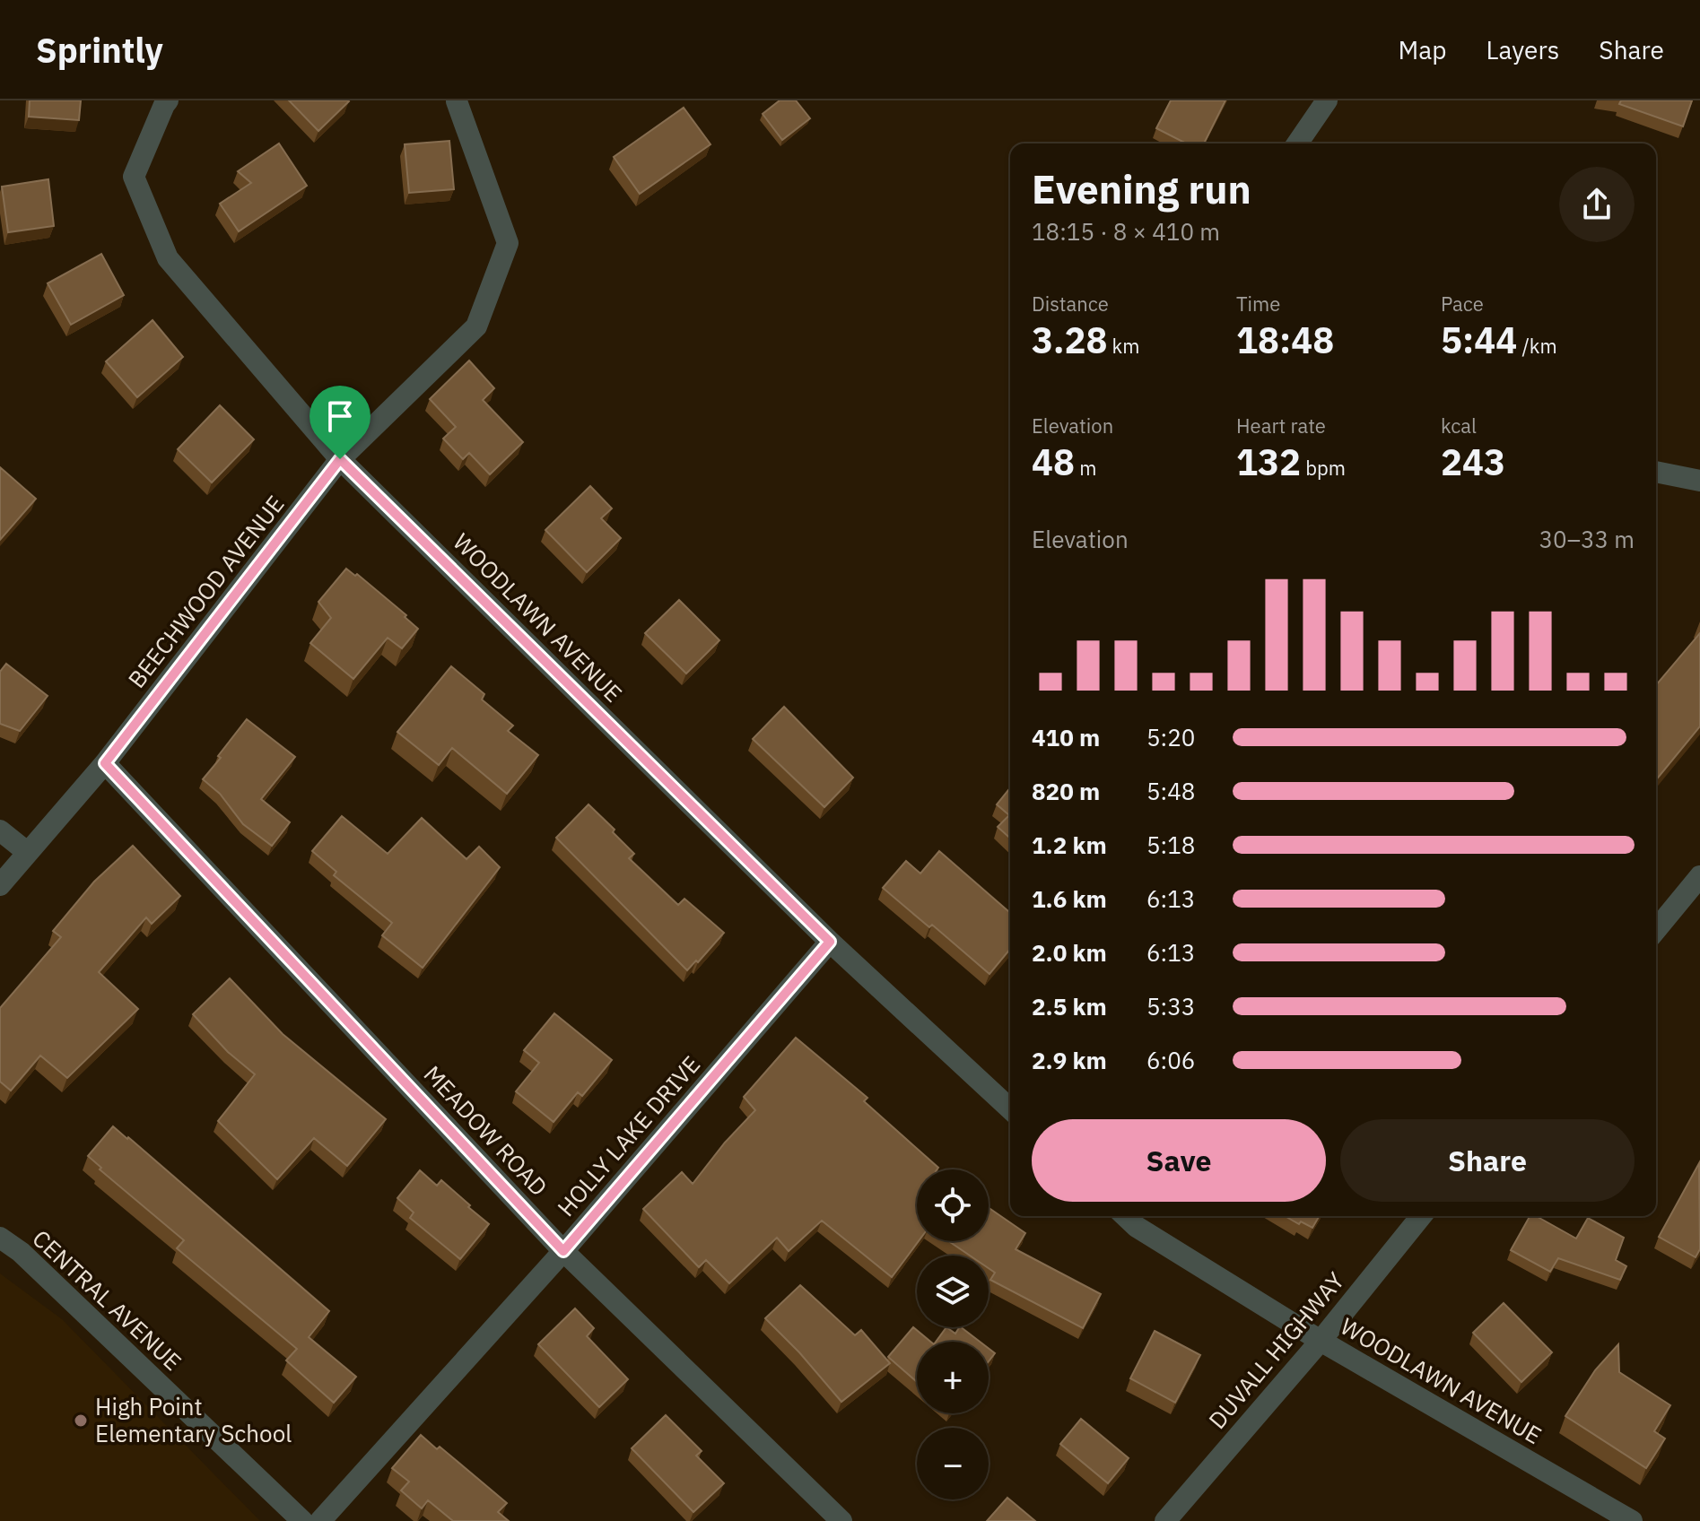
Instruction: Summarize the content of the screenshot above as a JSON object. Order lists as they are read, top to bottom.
{
  "streets": {
    "street": [
      "BEECHWOOD AVENUE",
      "WOODLAWN AVENUE",
      "MEADOW ROAD",
      "HOLLY LAKE DRIVE",
      "CENTRAL AVENUE",
      "DUVALL HIGHWAY"
    ]
  },
  "crossings": [
    ["BEECHWOOD AVENUE", "WOODLAWN AVENUE"],
    ["BEECHWOOD AVENUE", "MEADOW ROAD"],
    ["WOODLAWN AVENUE", "HOLLY LAKE DRIVE"],
    ["WOODLAWN AVENUE", "DUVALL HIGHWAY"],
    ["MEADOW ROAD", "HOLLY LAKE DRIVE"]
  ],
  "places": ["High Point Elementary School"],
  "page": {
    "header": "Sprintly",
    "nav": ["Map", "Layers", "Share"],
    "heading": ["Evening run", "18:15 · 8 × 410 m"],
    "stats": [
      ["Distance", "3.28 km"],
      ["Time", "18:48"],
      ["Pace", "5:44 /km"],
      ["Elevation", "48 m"],
      ["Heart rate", "132 bpm"],
      ["kcal", "243"]
    ],
    "chart": ["Elevation", "30–33 m"],
    "list": [
      {
        "name": "410 m",
        "note": "5:20"
      },
      {
        "name": "820 m",
        "note": "5:48"
      },
      {
        "name": "1.2 km",
        "note": "5:18"
      },
      {
        "name": "1.6 km",
        "note": "6:13"
      },
      {
        "name": "2.0 km",
        "note": "6:13"
      },
      {
        "name": "2.5 km",
        "note": "5:33"
      },
      {
        "name": "2.9 km",
        "note": "6:06"
      }
    ],
    "buttons": ["Save", "Share"],
    "map_buttons": ["+", "−"]
  }
}
